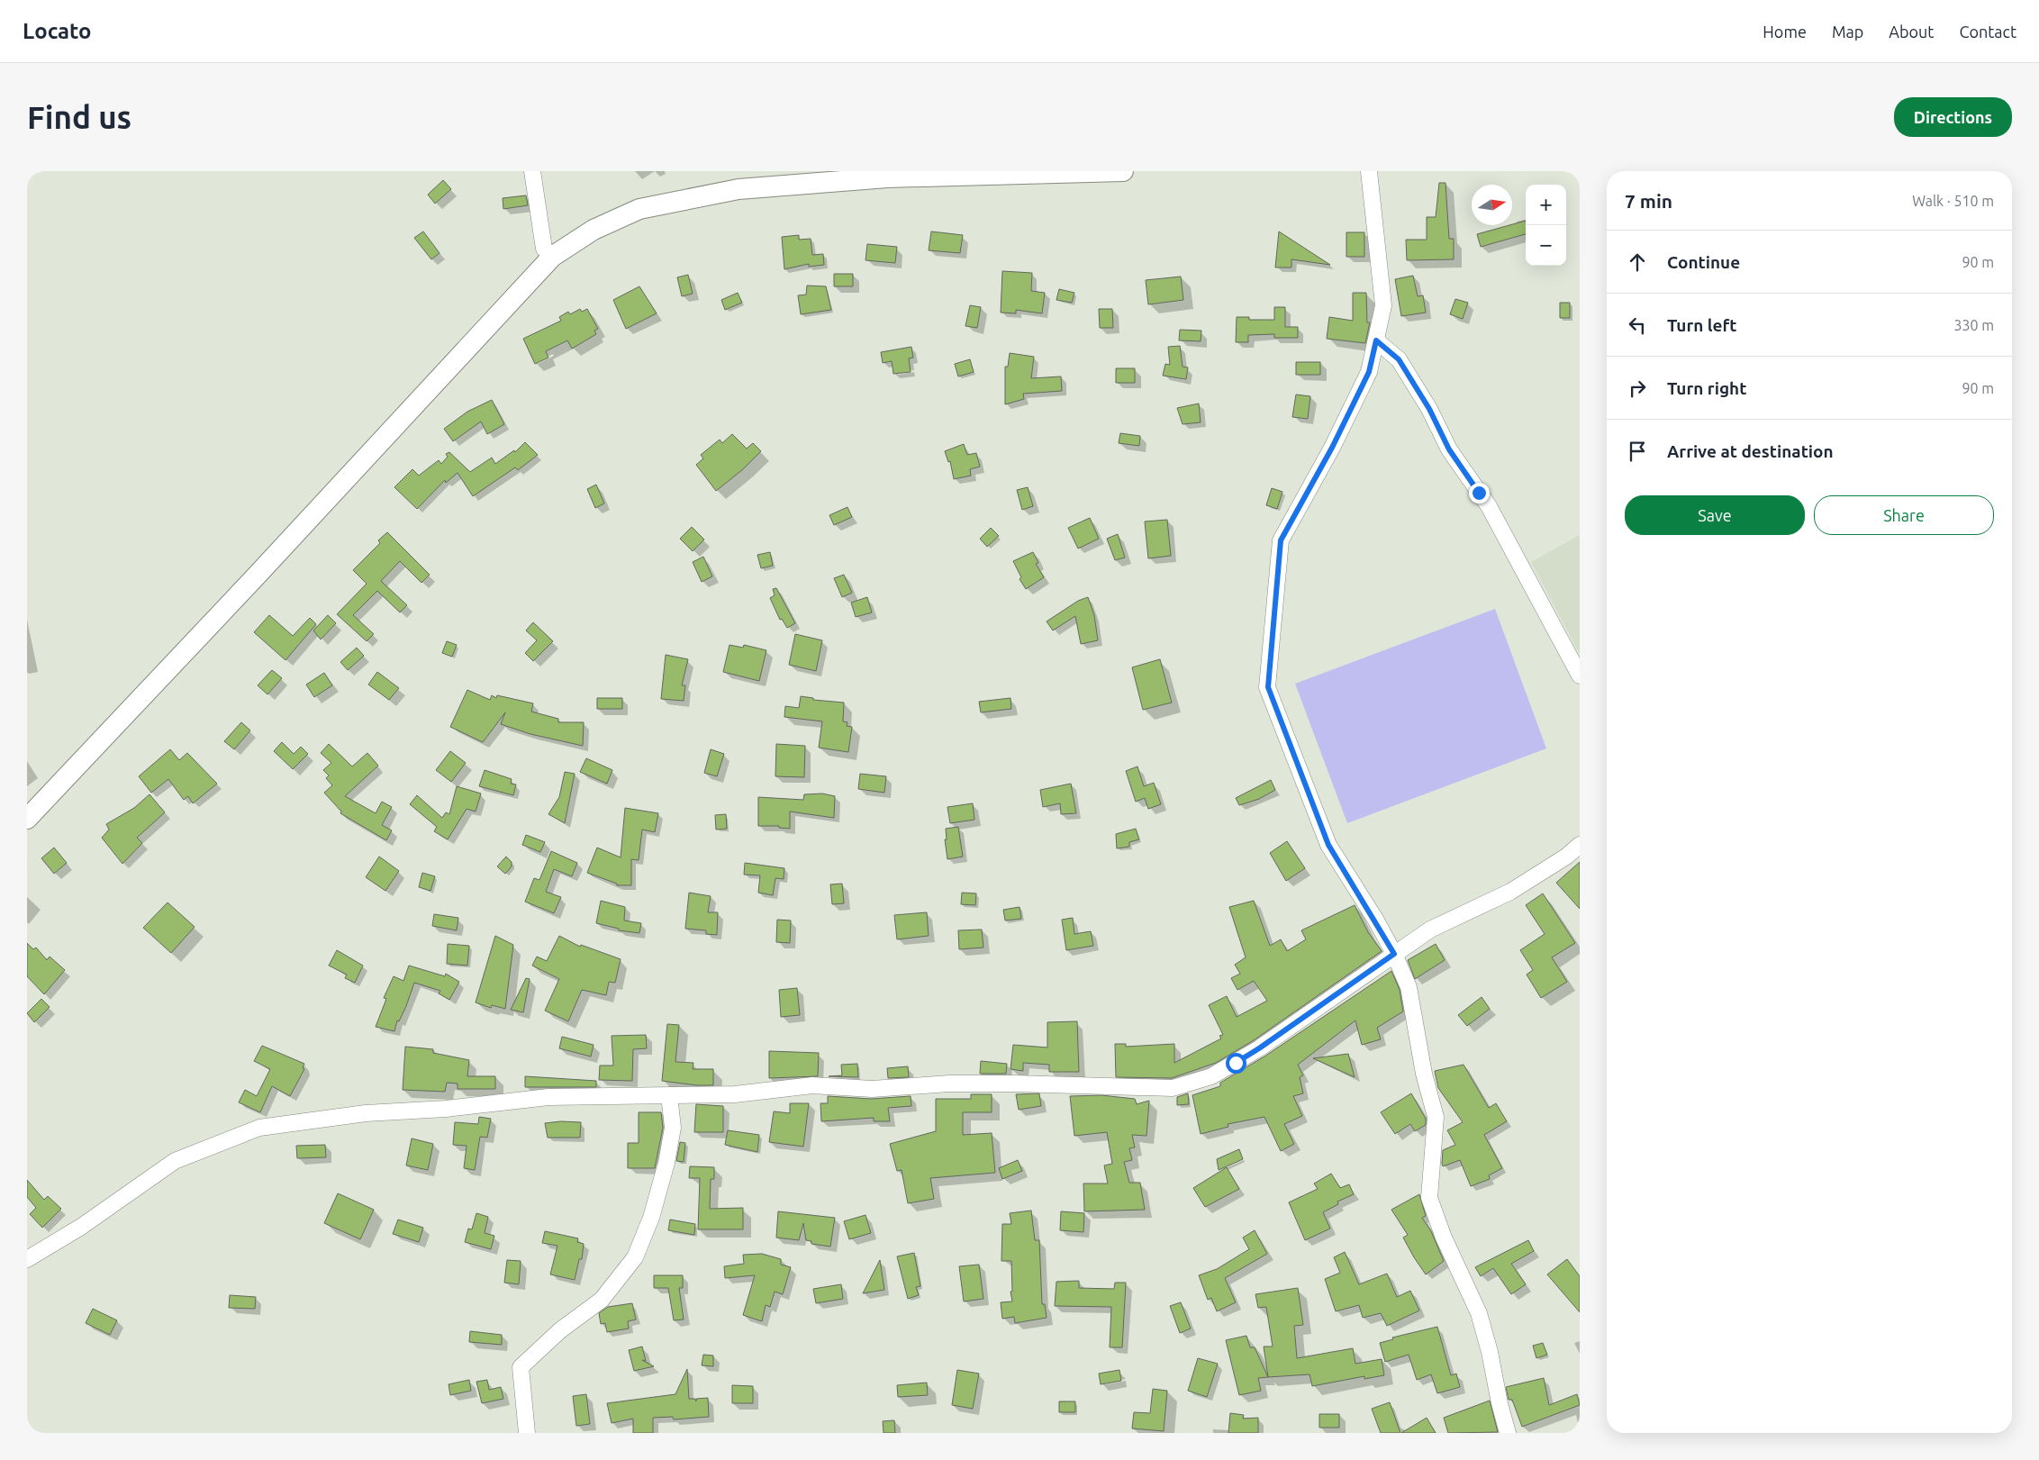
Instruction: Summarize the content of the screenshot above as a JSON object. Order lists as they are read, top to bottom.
{
  "north": "right",
  "page": {
    "header": "Locato",
    "nav": [
      "Home",
      "Map",
      "About",
      "Contact"
    ],
    "buttons": [
      "Directions",
      ["Save", "Share"]
    ],
    "title": "Find us",
    "heading": ["7 min", "Walk · 510 m"],
    "map_buttons": ["+", "−"],
    "list": [
      ["Continue", "90 m"],
      ["Turn left", "330 m"],
      ["Turn right", "90 m"],
      "Arrive at destination"
    ]
  }
}
